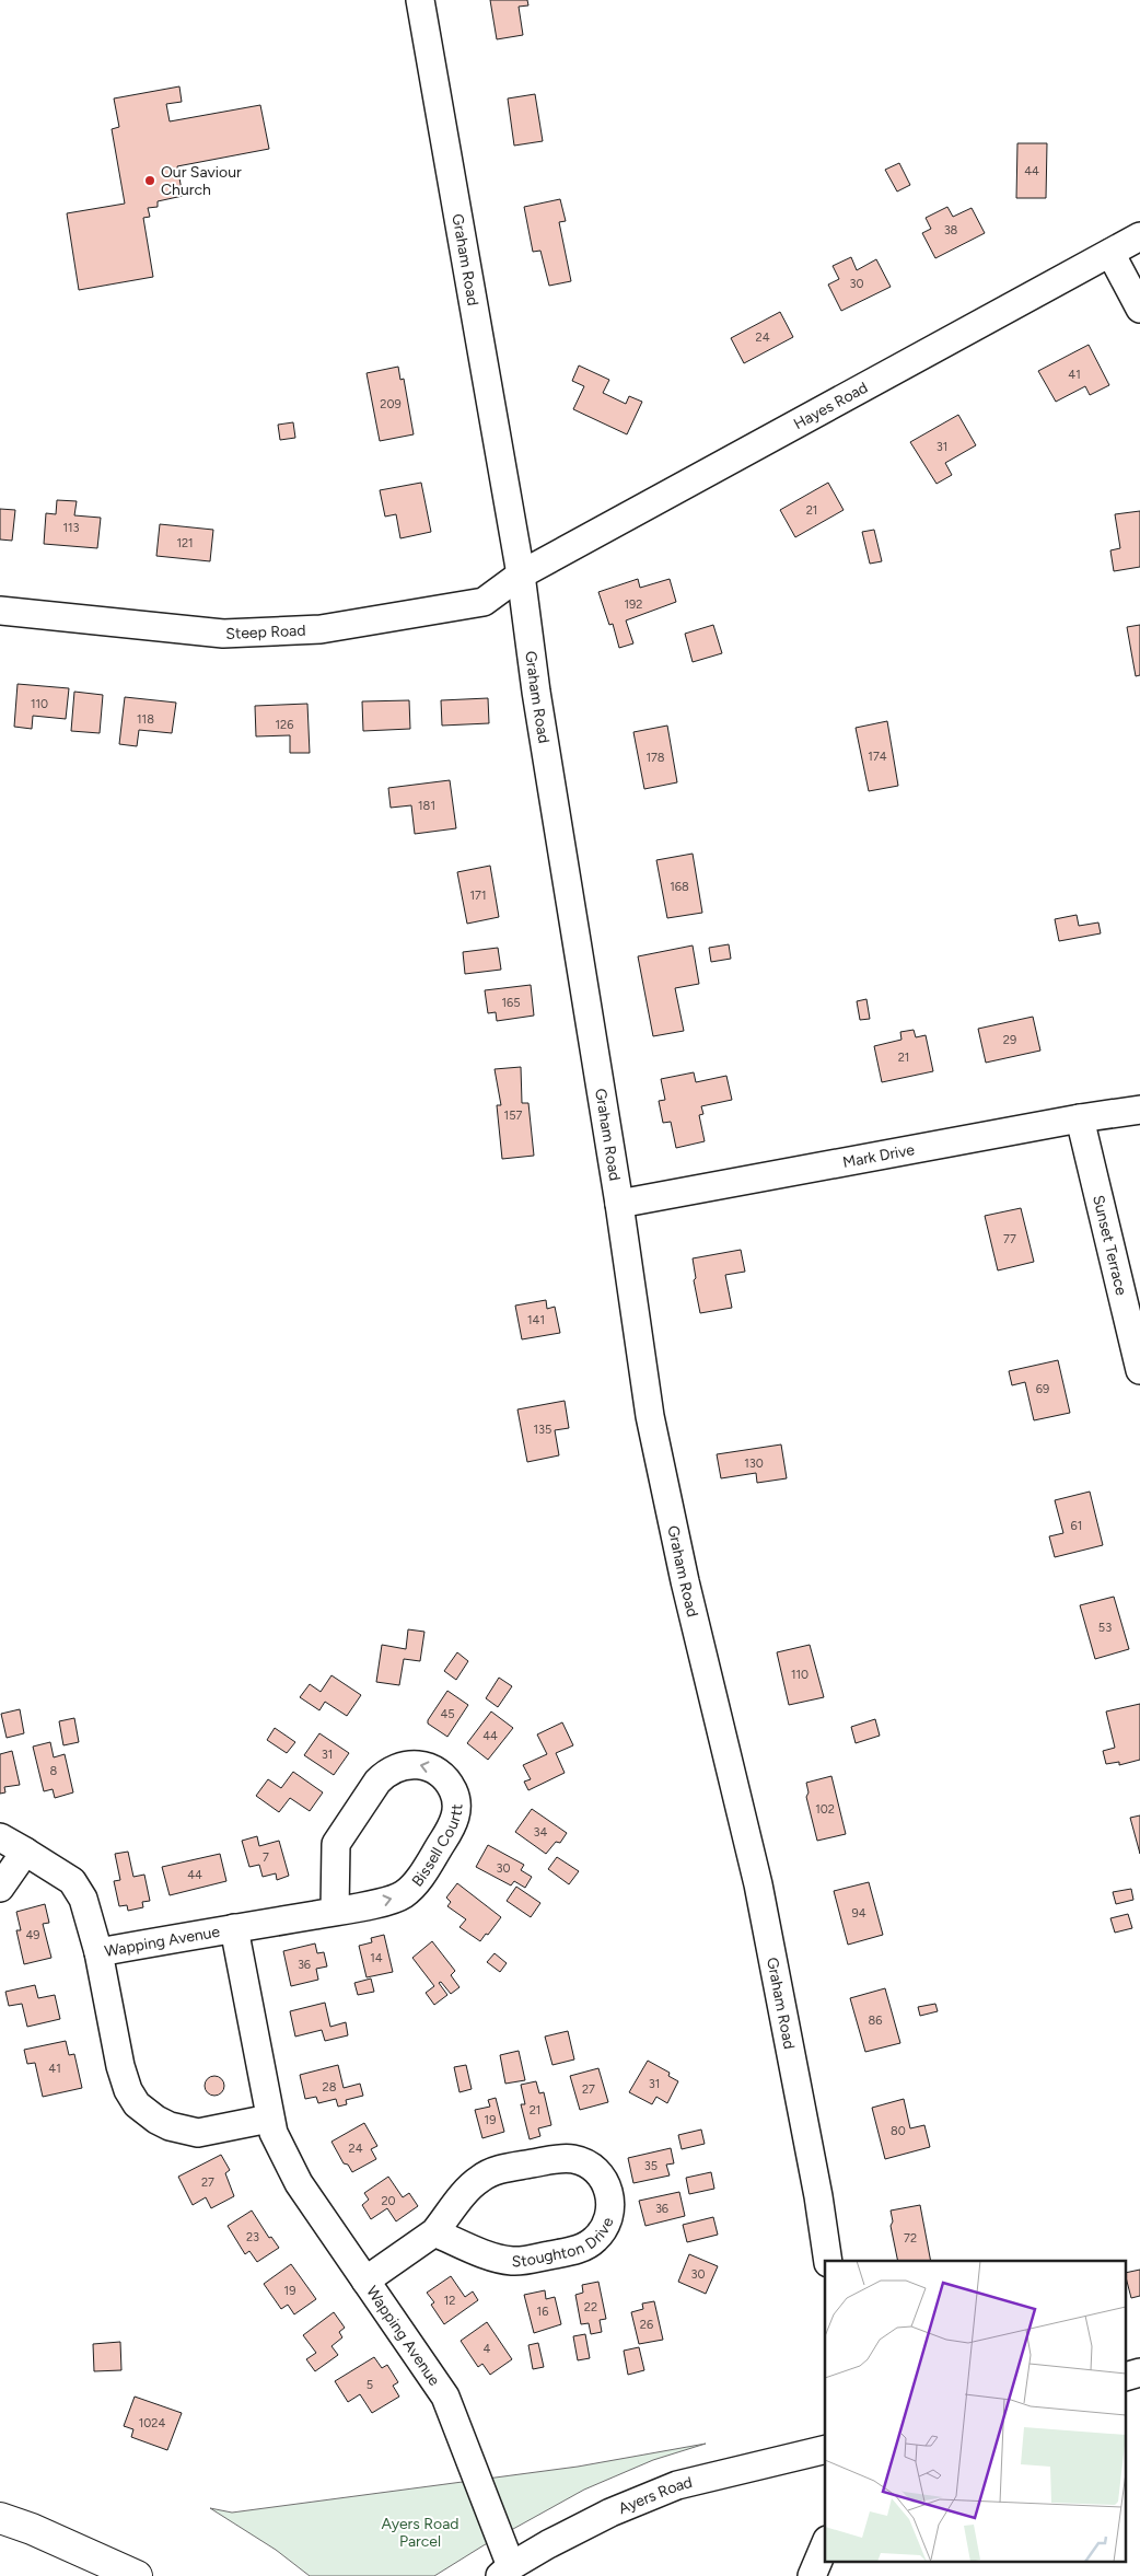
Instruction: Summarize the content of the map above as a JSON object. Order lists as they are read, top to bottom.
{
  "streets": {
    "street": [
      "Graham Road",
      "Hayes Road",
      "Steep Road",
      "Mark Drive",
      "Sunset Terrace",
      "Bissell Courtt",
      "Wapping Avenue",
      "Stoughton Drive",
      "Ayers Road"
    ]
  },
  "crossings": [
    ["Graham Road", "Hayes Road"],
    ["Graham Road", "Steep Road"],
    ["Graham Road", "Mark Drive"],
    ["Hayes Road", "Steep Road"],
    ["Mark Drive", "Sunset Terrace"],
    ["Bissell Courtt", "Wapping Avenue"],
    ["Wapping Avenue", "Stoughton Drive"],
    ["Wapping Avenue", "Ayers Road"]
  ],
  "parks": ["Ayers Road Parcel"],
  "places": ["Our Saviour Church"],
  "house_numbers": [
    "44",
    "38",
    "30",
    "24",
    "41",
    "209",
    "31",
    "21",
    "113",
    "121",
    "192",
    "110",
    "118",
    "126",
    "174",
    "178",
    "181",
    "168",
    "171",
    "165",
    "29",
    "21",
    "157",
    "77",
    "141",
    "69",
    "135",
    "130",
    "61",
    "53",
    "110",
    "45",
    "44",
    "31",
    "8",
    "102",
    "34",
    "7",
    "30",
    "44",
    "94",
    "49",
    "14",
    "36",
    "86",
    "41",
    "31",
    "28",
    "27",
    "21",
    "19",
    "80",
    "24",
    "35",
    "27",
    "20",
    "36",
    "23",
    "72",
    "30",
    "19",
    "12",
    "22",
    "16",
    "26",
    "4",
    "5",
    "1024"
  ]
}
